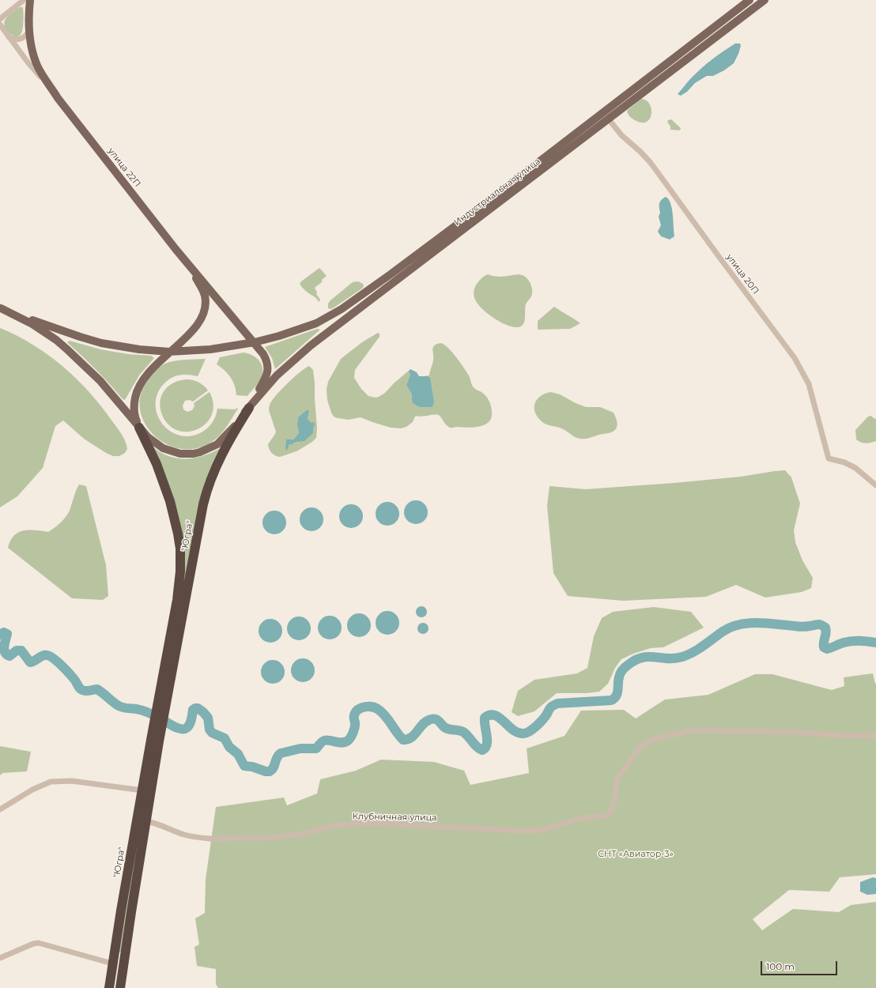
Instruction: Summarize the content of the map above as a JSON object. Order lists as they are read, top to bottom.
{
  "streets": {
    "highway": ["\"Югра\""],
    "main road": ["улица 22П", "Индустриальная улица"],
    "street": ["улица 20П", "Клубничная улица"]
  },
  "crossings": [
    ["улица 22П", "Индустриальная улица"],
    ["улица 22П", "\"Югра\""],
    ["Индустриальная улица", "улица 20П"],
    ["Индустриальная улица", "\"Югра\""]
  ],
  "parks": ["СНТ «Авиатор-3»"],
  "scale_bar": "100 m"
}
